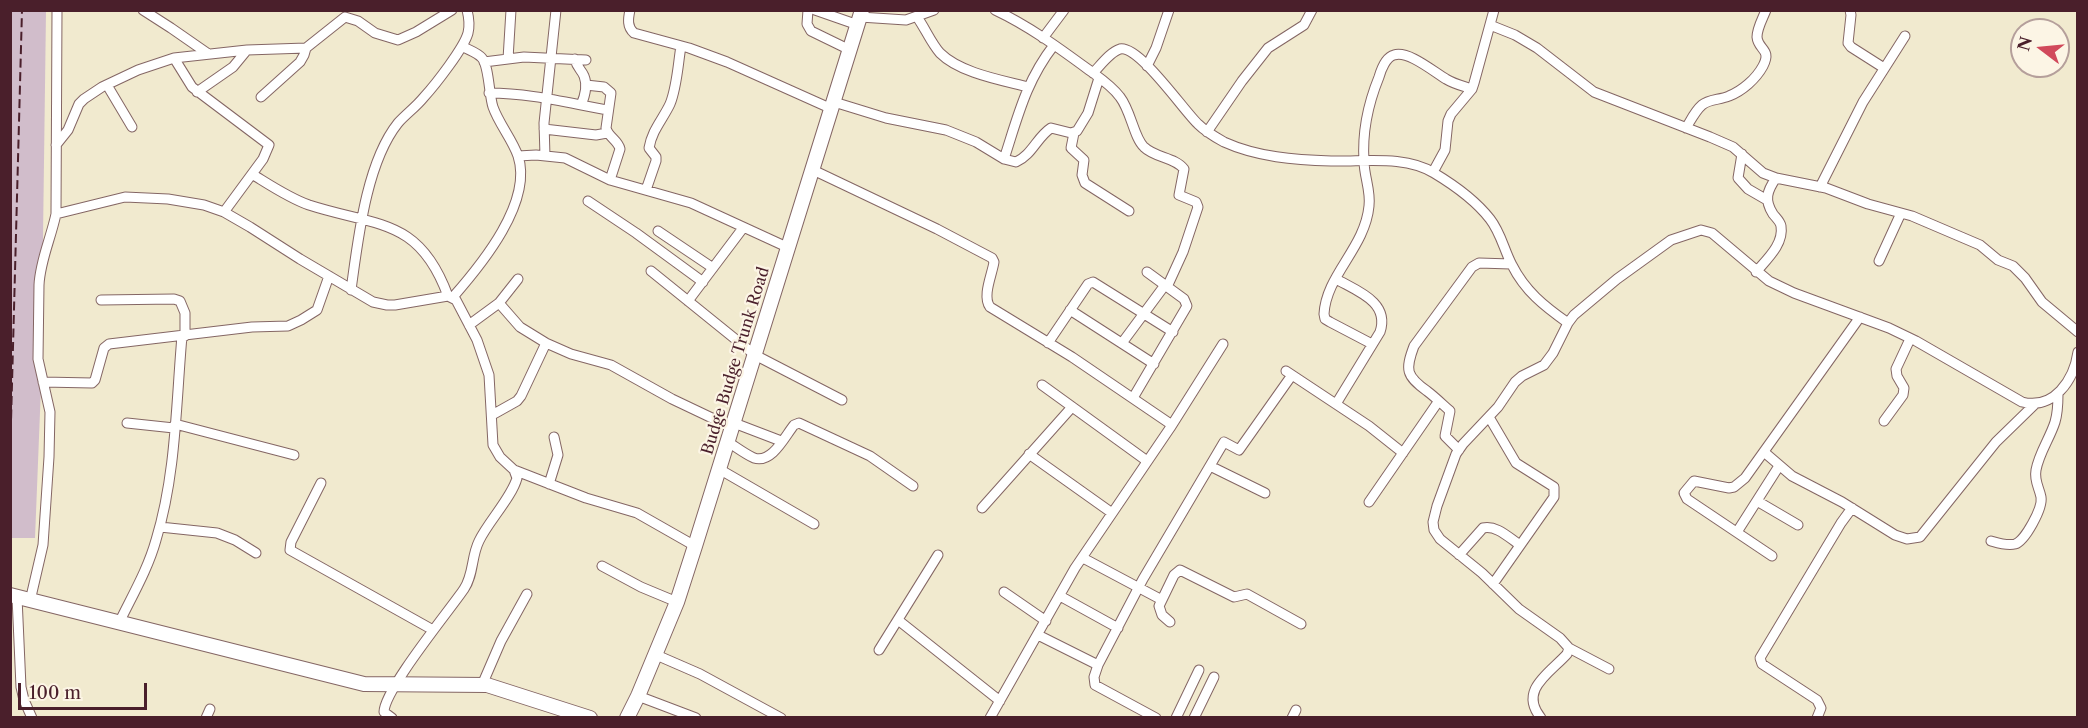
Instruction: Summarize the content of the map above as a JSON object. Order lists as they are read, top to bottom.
{
  "streets": {
    "main road": ["Budge Budge Trunk Road"]
  },
  "scale_bar": "100 m",
  "north": "left"
}
